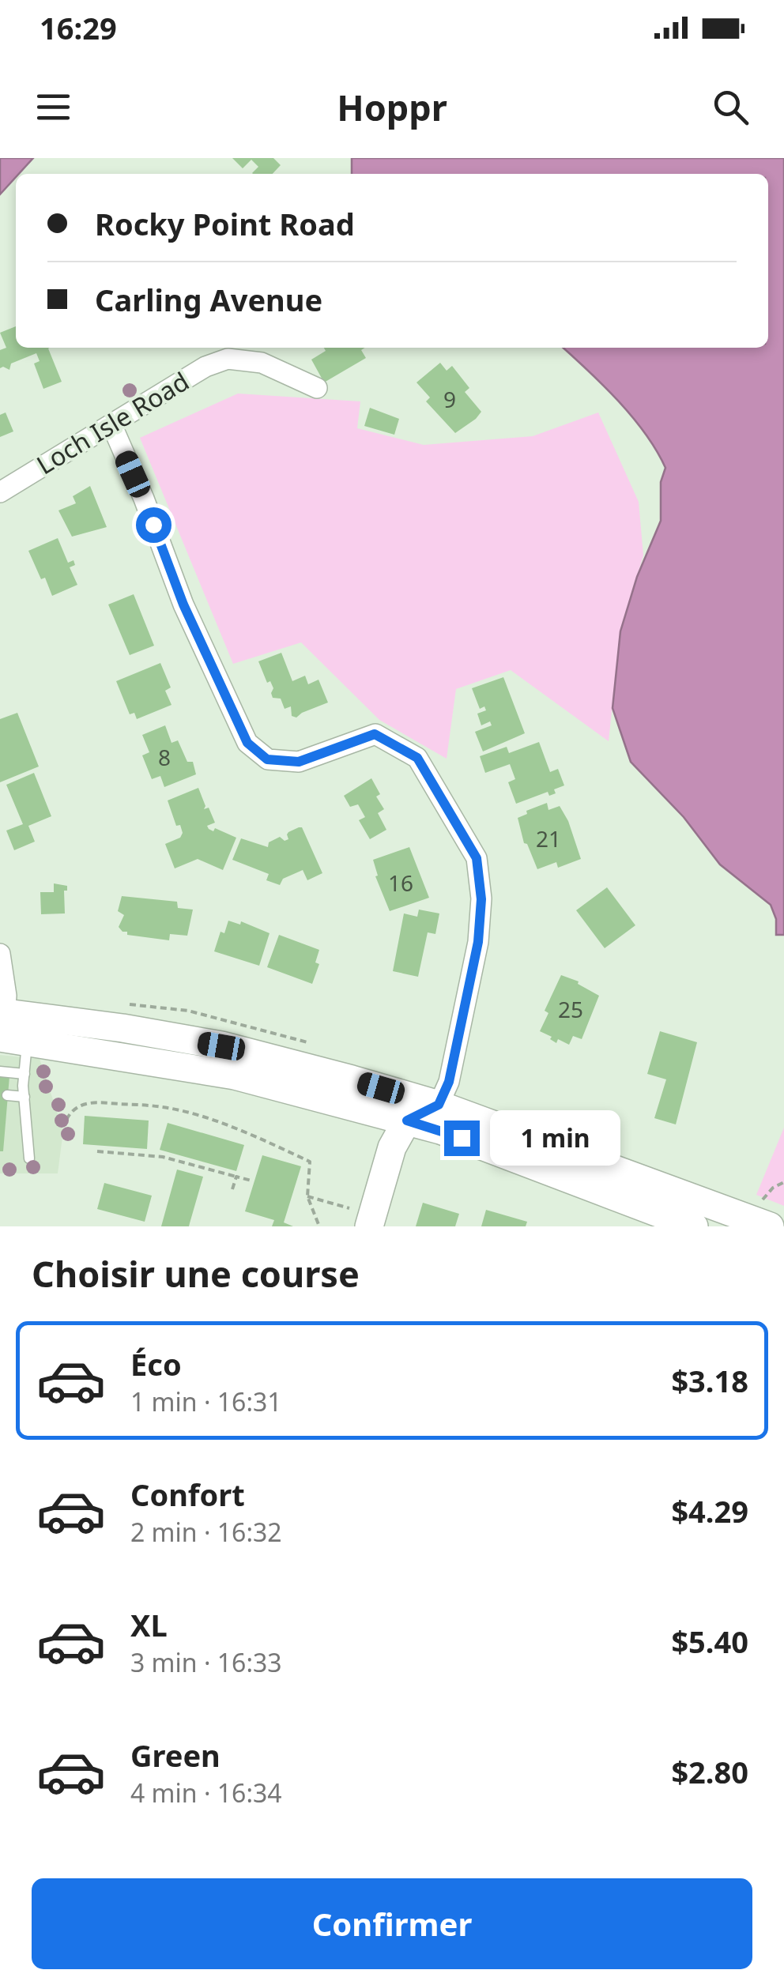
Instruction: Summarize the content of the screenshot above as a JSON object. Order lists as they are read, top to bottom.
{
  "streets": {
    "street": ["Loch Isle Road"]
  },
  "house_numbers": [
    "9",
    "8",
    "21",
    "16",
    "25"
  ],
  "page": {
    "status": "16:29",
    "header": "Hoppr",
    "banner": ["Rocky Point Road", "Carling Avenue"],
    "bubble": "1 min",
    "heading": "Choisir une course",
    "list": [
      {
        "name": "Éco",
        "note": "1 min · 16:31",
        "value": "$3.18"
      },
      {
        "name": "Confort",
        "note": "2 min · 16:32",
        "value": "$4.29"
      },
      {
        "name": "XL",
        "note": "3 min · 16:33",
        "value": "$5.40"
      },
      {
        "name": "Green",
        "note": "4 min · 16:34",
        "value": "$2.80"
      }
    ],
    "buttons": "Confirmer"
  }
}
